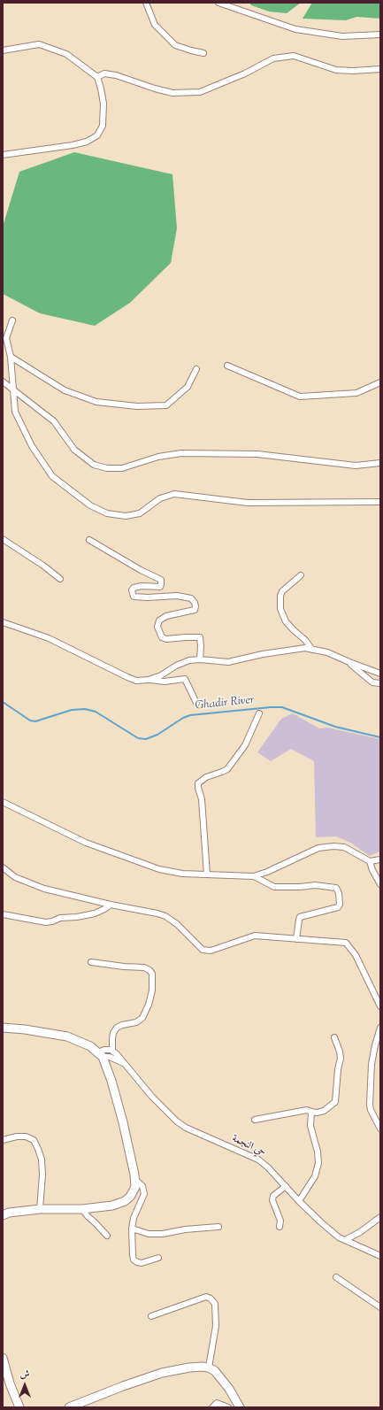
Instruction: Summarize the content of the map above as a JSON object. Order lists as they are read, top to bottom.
{
  "streets": {
    "street": ["حي النجمة"]
  },
  "water": ["Ghadir River"],
  "north": "top"
}
